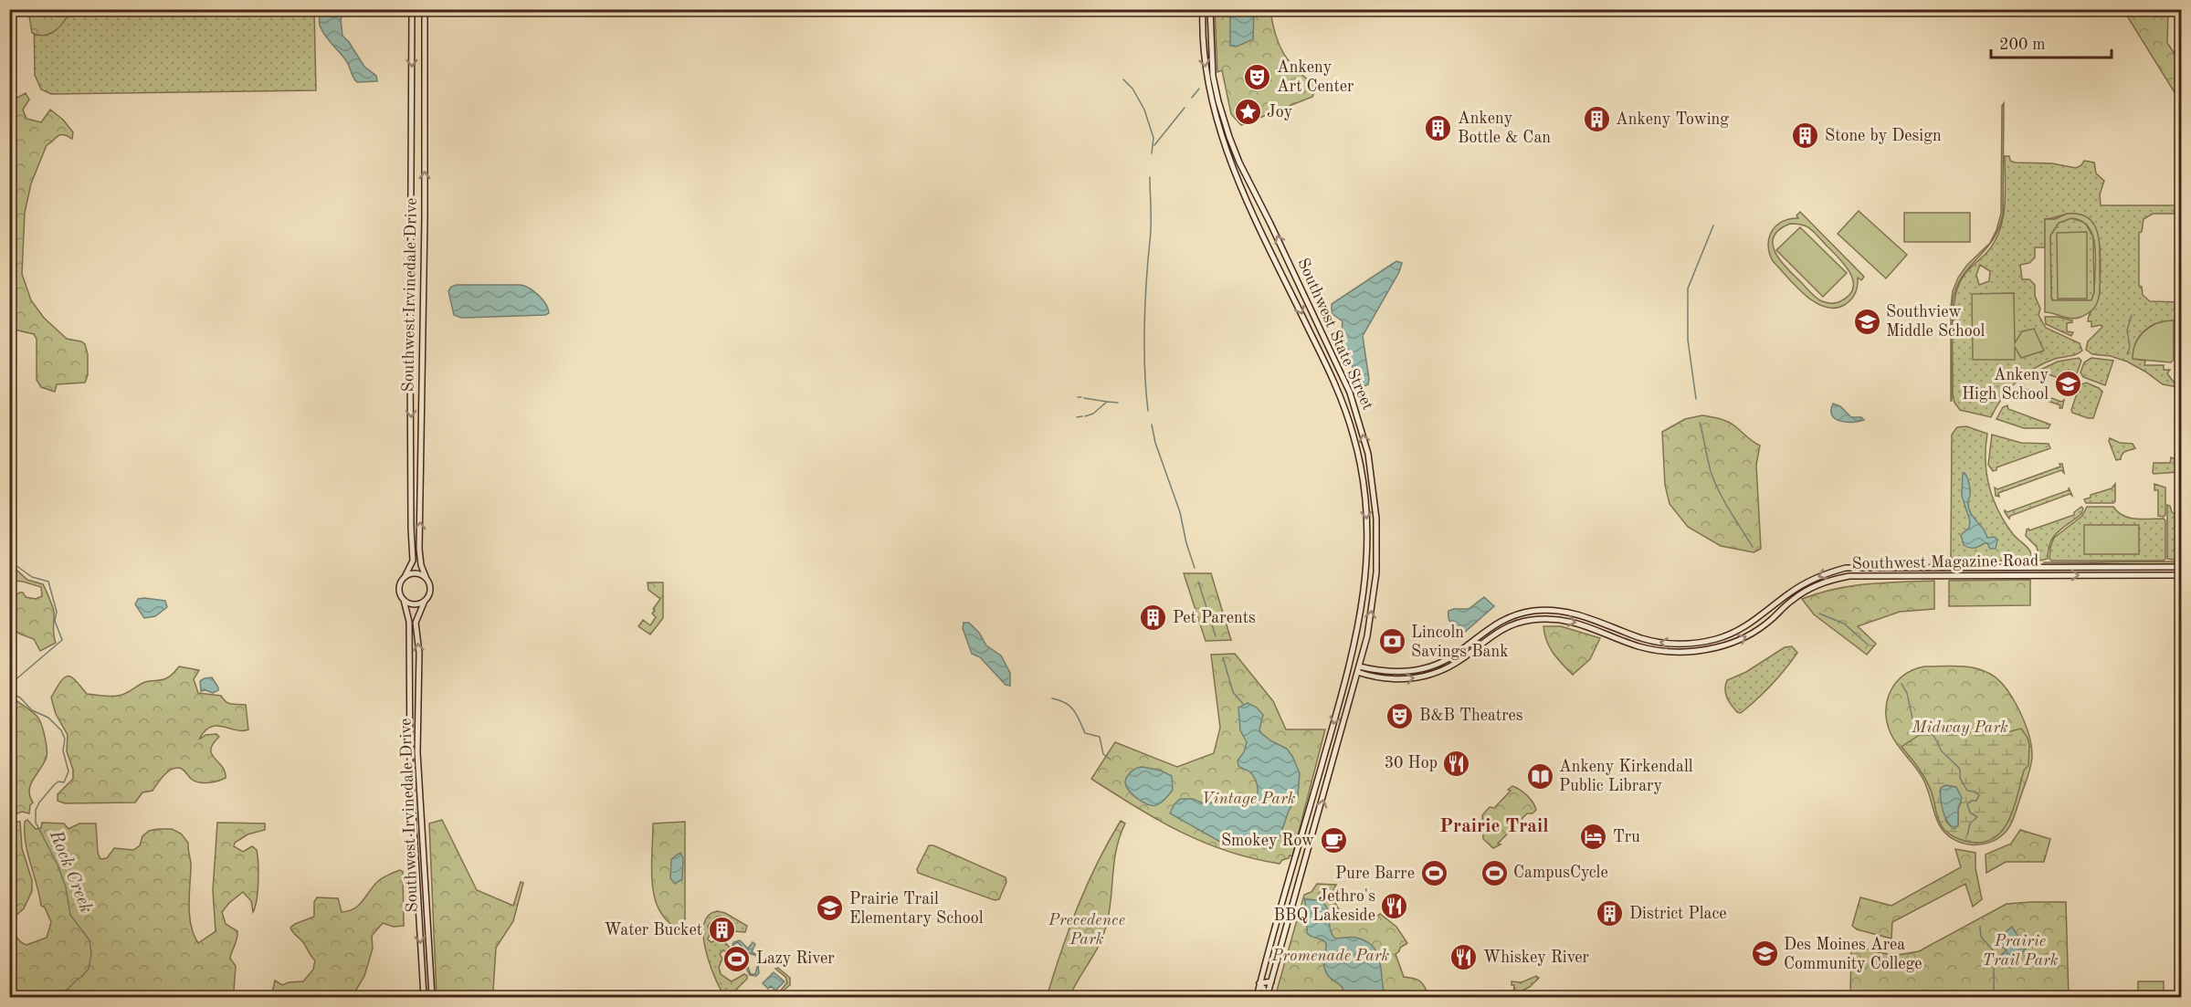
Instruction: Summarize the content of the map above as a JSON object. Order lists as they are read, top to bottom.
{
  "streets": {
    "main road": ["Southwest Irvinedale Drive", "Southwest State Street", "Southwest Magazine Road"]
  },
  "crossings": [
    ["Southwest State Street", "Southwest Magazine Road"]
  ],
  "districts": ["Prairie Trail"],
  "water": ["Rock Creek"],
  "parks": [
    "Midway Park",
    "Vintage Park",
    "Precedence Park",
    "Prairie Trail Park",
    "Promenade Park"
  ],
  "places": {
    "theatre": ["Ankeny Art Center", "B&B Theatres"],
    "place": ["Joy"],
    "building": [
      "Ankeny Towing",
      "Ankeny Bottle & Can",
      "Stone by Design",
      "Pet Parents",
      "District Place",
      "Water Bucket"
    ],
    "school or university": [
      "Southview Middle School",
      "Ankeny High School",
      "Prairie Trail Elementary School",
      "Des Moines Area Community College"
    ],
    "bank": ["Lincoln Savings Bank"],
    "restaurant": ["30 Hop", "Jethro's BBQ Lakeside", "Whiskey River"],
    "library": ["Ankeny Kirkendall Public Library"],
    "hotel": ["Tru"],
    "cafe": ["Smokey Row"],
    "sports": ["CampusCycle", "Pure Barre", "Lazy River"]
  },
  "scale_bar": "200 m"
}
